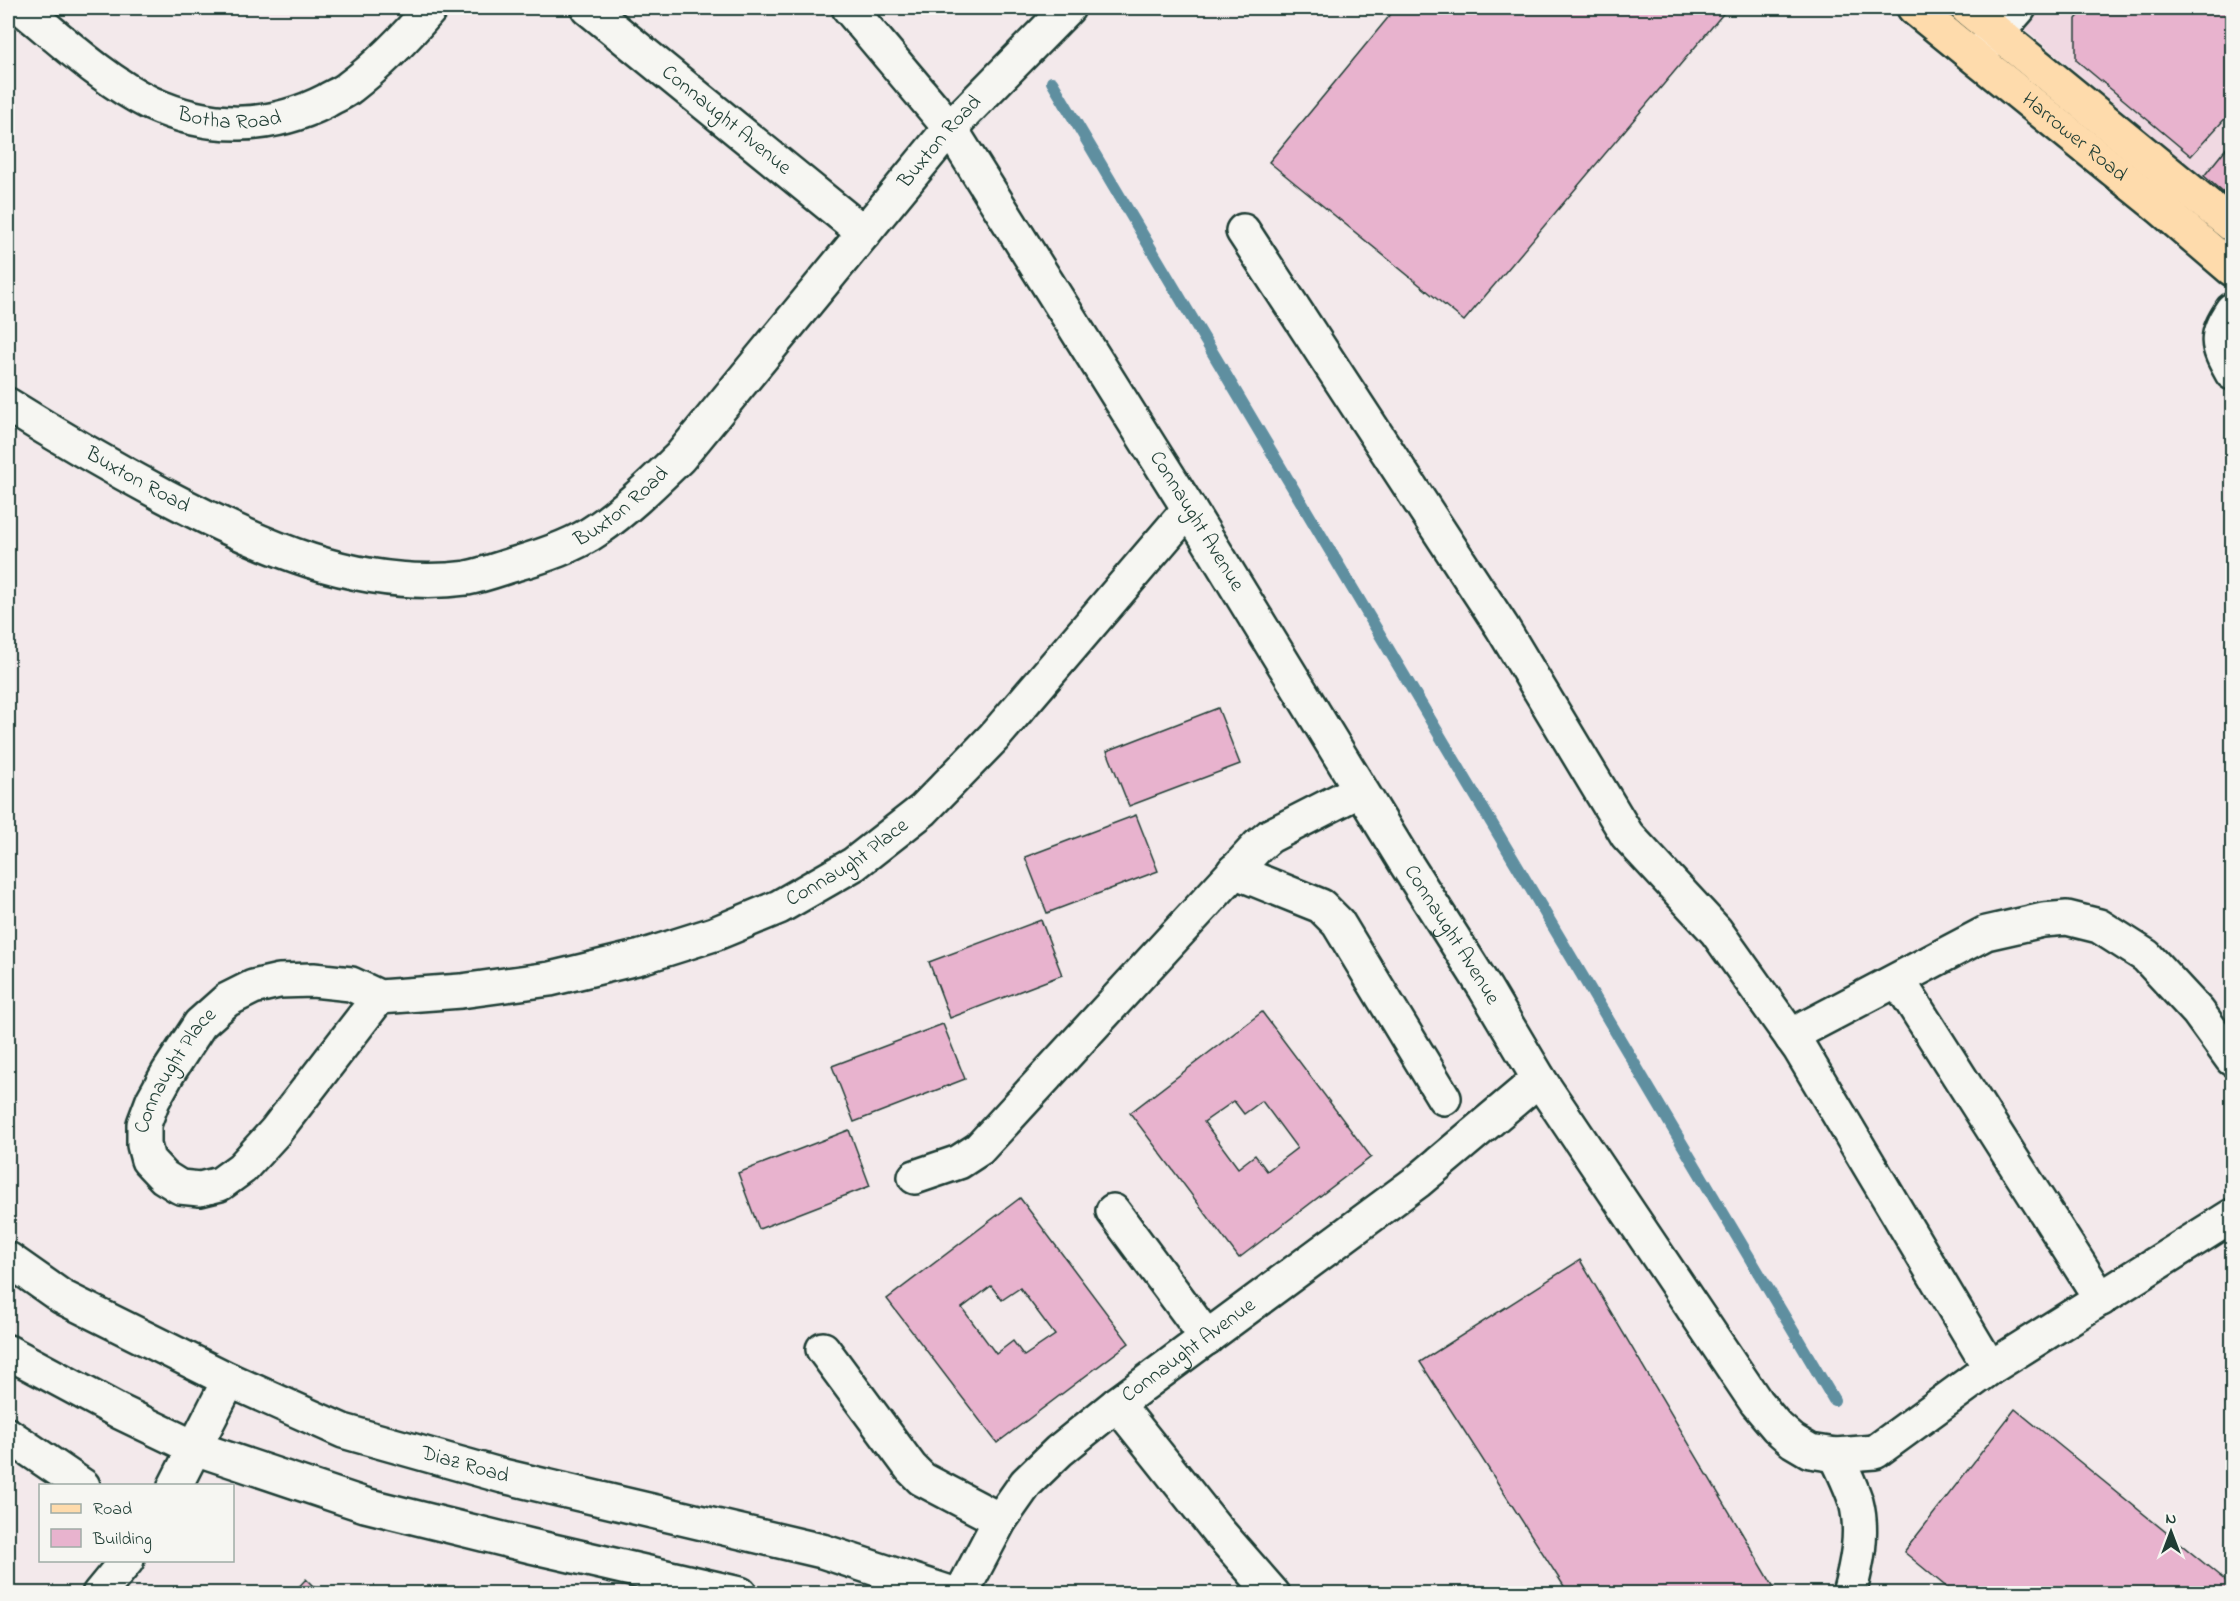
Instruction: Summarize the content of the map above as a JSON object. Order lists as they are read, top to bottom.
{
  "streets": {
    "main road": ["Harrower Road"],
    "street": [
      "Botha Road",
      "Connaught Avenue",
      "Buxton Road",
      "Connaught Place",
      "Diaz Road"
    ]
  },
  "crossings": [
    ["Connaught Avenue", "Buxton Road"],
    ["Connaught Avenue", "Connaught Place"]
  ],
  "legend": ["Road", "Building"],
  "north": "top"
}
